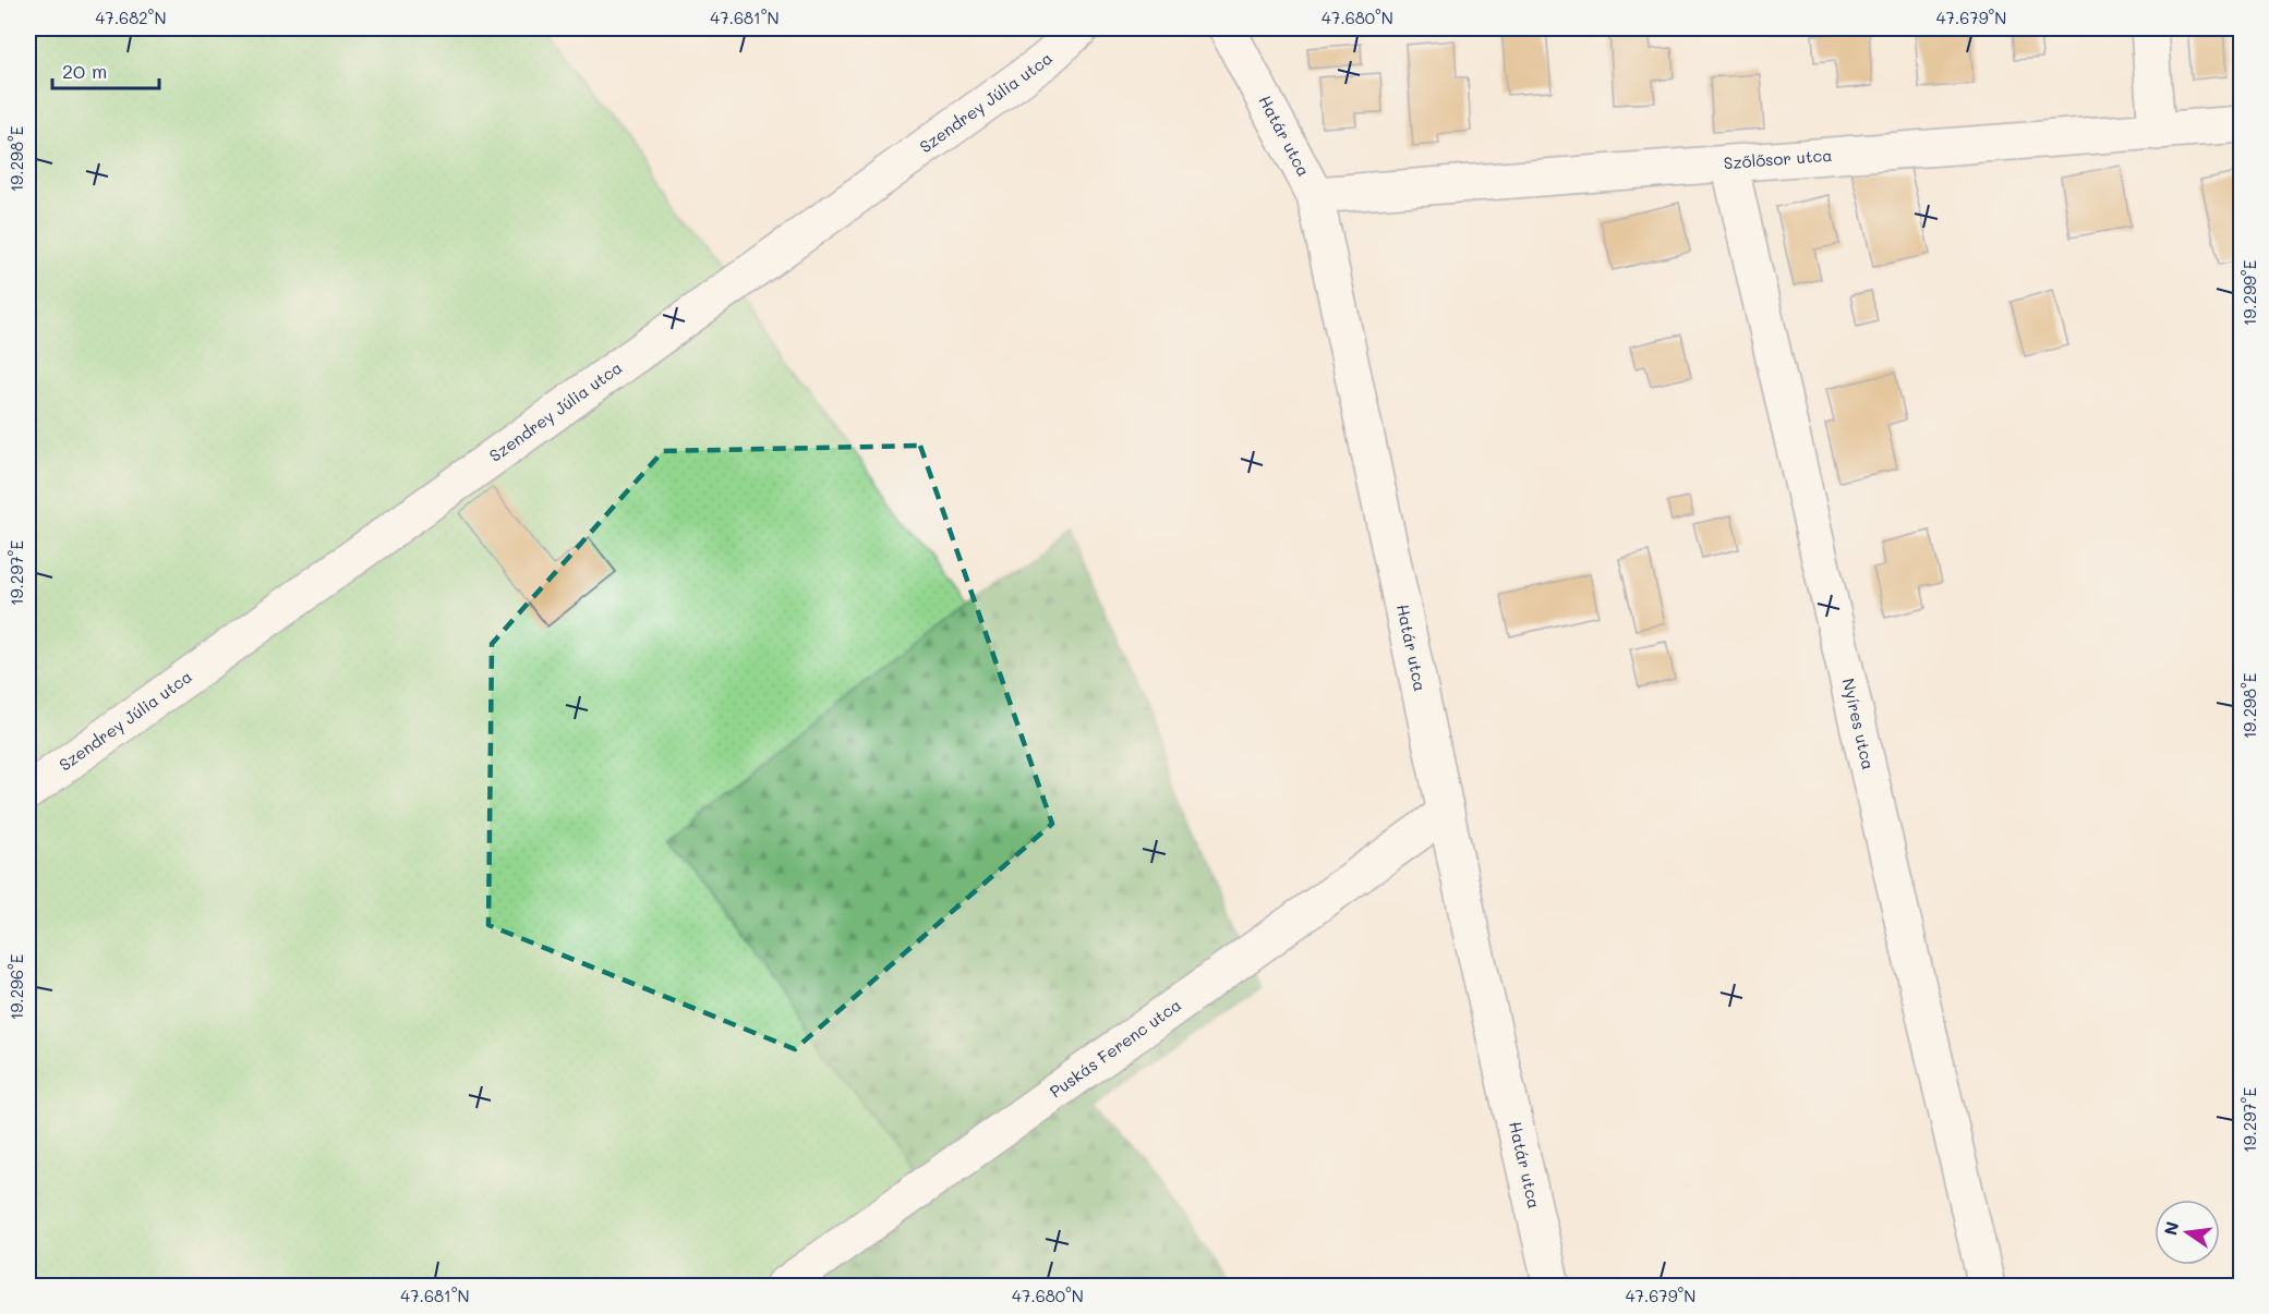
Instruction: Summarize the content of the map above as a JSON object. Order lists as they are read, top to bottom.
{
  "streets": {
    "street": [
      "Szendrey Júlia utca",
      "Határ utca",
      "Szőlősor utca",
      "Nyíres utca",
      "Puskás Ferenc utca"
    ]
  },
  "crossings": [
    ["Határ utca", "Szőlősor utca"],
    ["Határ utca", "Puskás Ferenc utca"],
    ["Szőlősor utca", "Nyíres utca"]
  ],
  "scale_bar": "20 m",
  "north": "left",
  "coordinates": [
    "47.682°N",
    "47.681°N",
    "47.680°N",
    "47.679°N",
    "19.298°E",
    "19.299°E",
    "19.297°E",
    "19.296°E"
  ]
}
